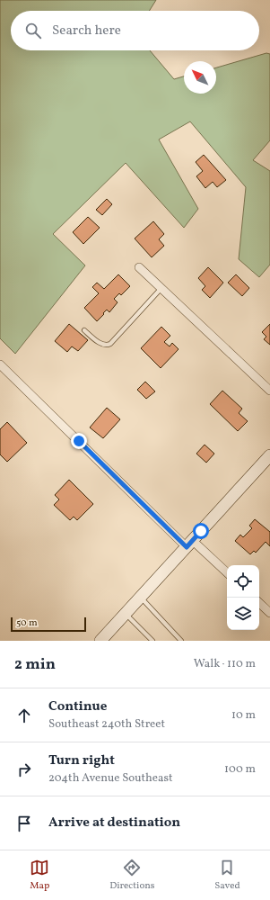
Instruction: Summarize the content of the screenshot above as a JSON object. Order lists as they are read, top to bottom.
{
  "scale_bar": "50 m",
  "north": "top left",
  "page": {
    "search": "Search here",
    "scale": "50 m",
    "heading": ["2 min", "Walk · 110 m"],
    "list": [
      ["Continue", "Southeast 240th Street", "10 m"],
      ["Turn right", "204th Avenue Southeast", "100 m"],
      "Arrive at destination"
    ],
    "nav": ["Map", "Directions", "Saved"]
  }
}
